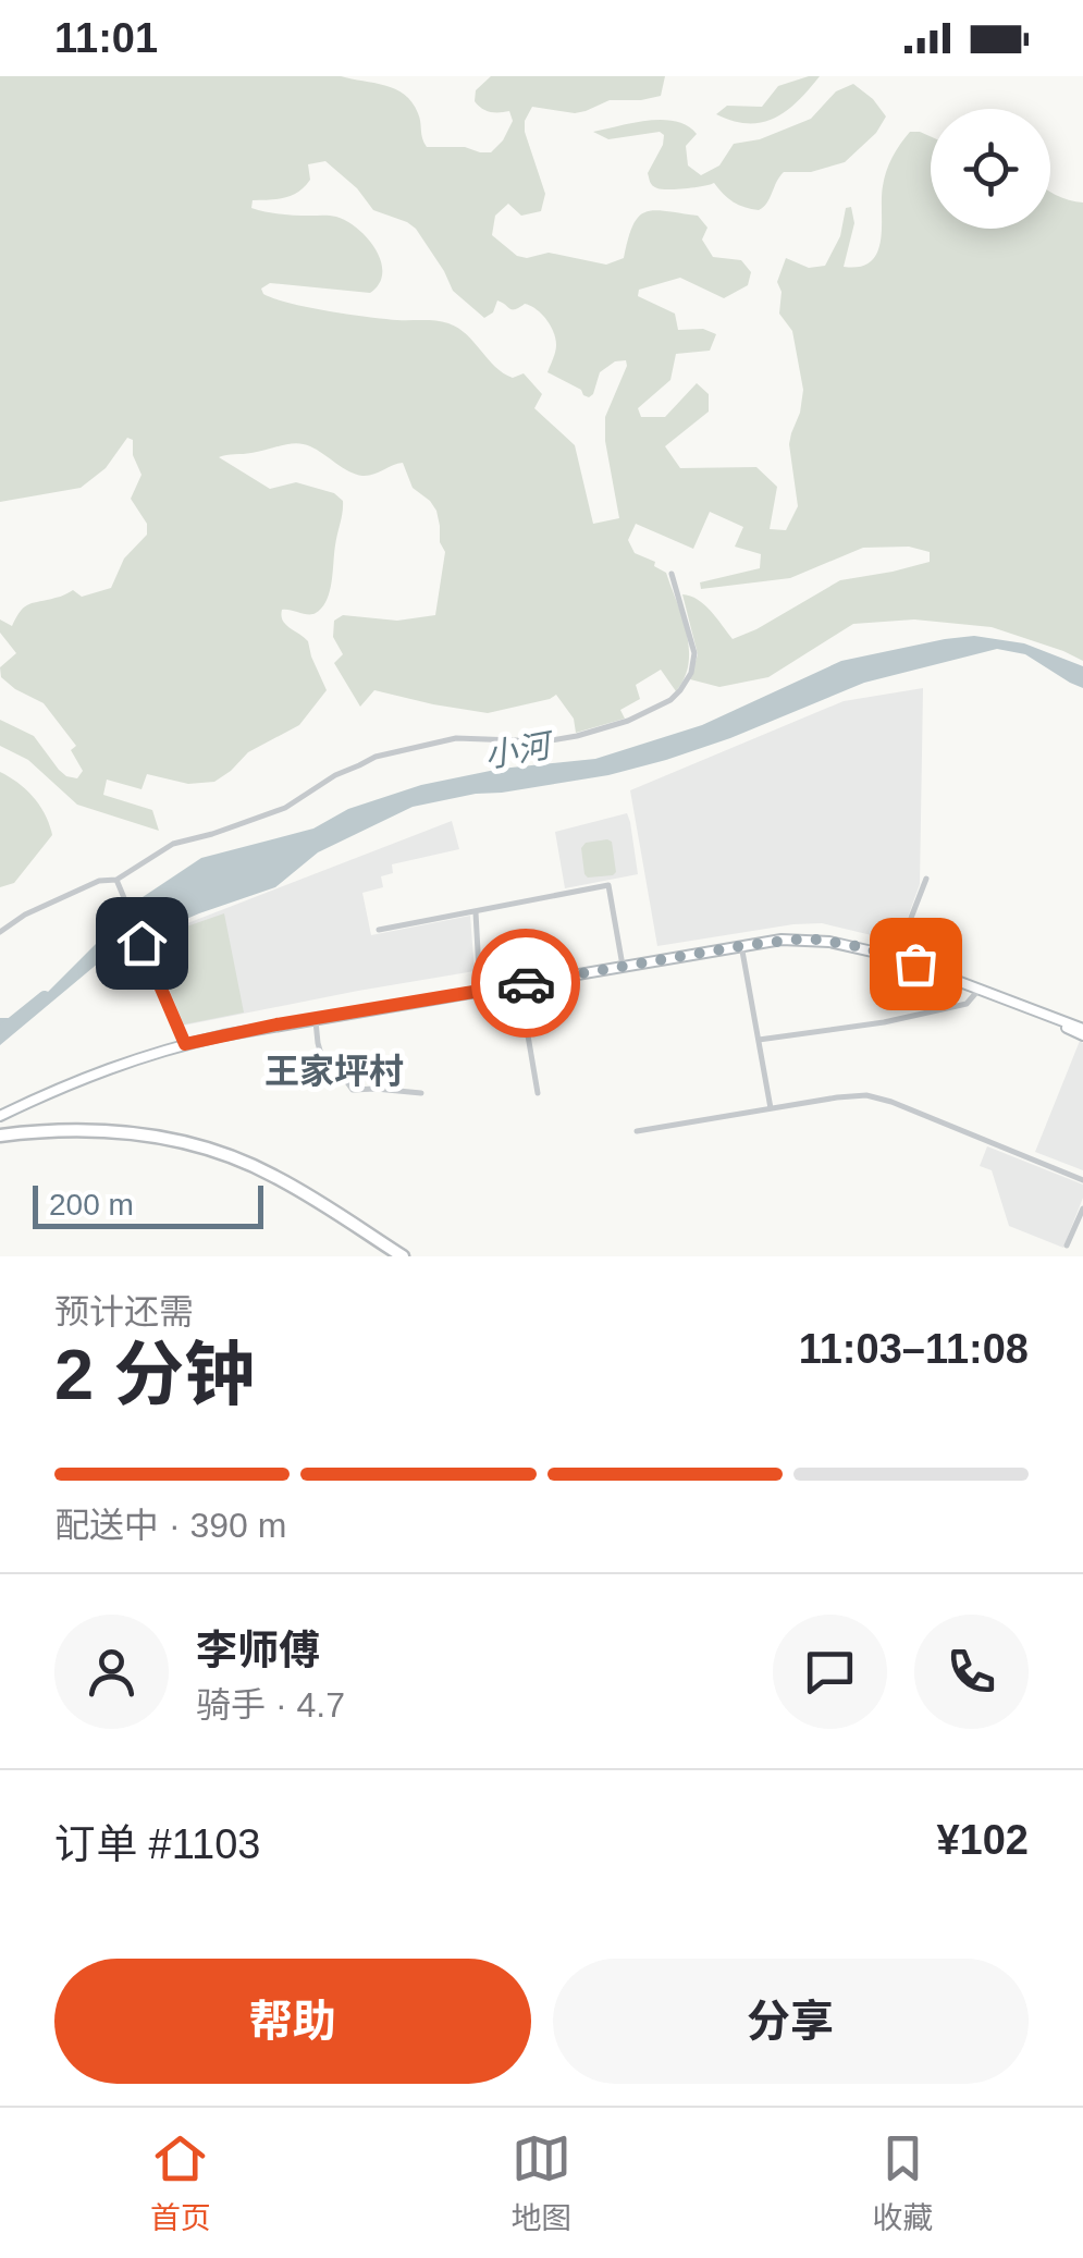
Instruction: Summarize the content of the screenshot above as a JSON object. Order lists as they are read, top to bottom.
{
  "districts": ["王家坪村"],
  "water": ["小河"],
  "scale_bar": "200 m",
  "page": {
    "status": "11:01",
    "scale": "200 m",
    "heading": ["2 分钟", "预计还需", "11:03–11:08"],
    "panel": [
      "李师傅",
      "骑手 · 4.7",
      "订单 #1103",
      "¥102"
    ],
    "bar": "配送中 · 390 m",
    "buttons": ["帮助", "分享"],
    "tabs": ["首页", "地图", "收藏"]
  }
}
